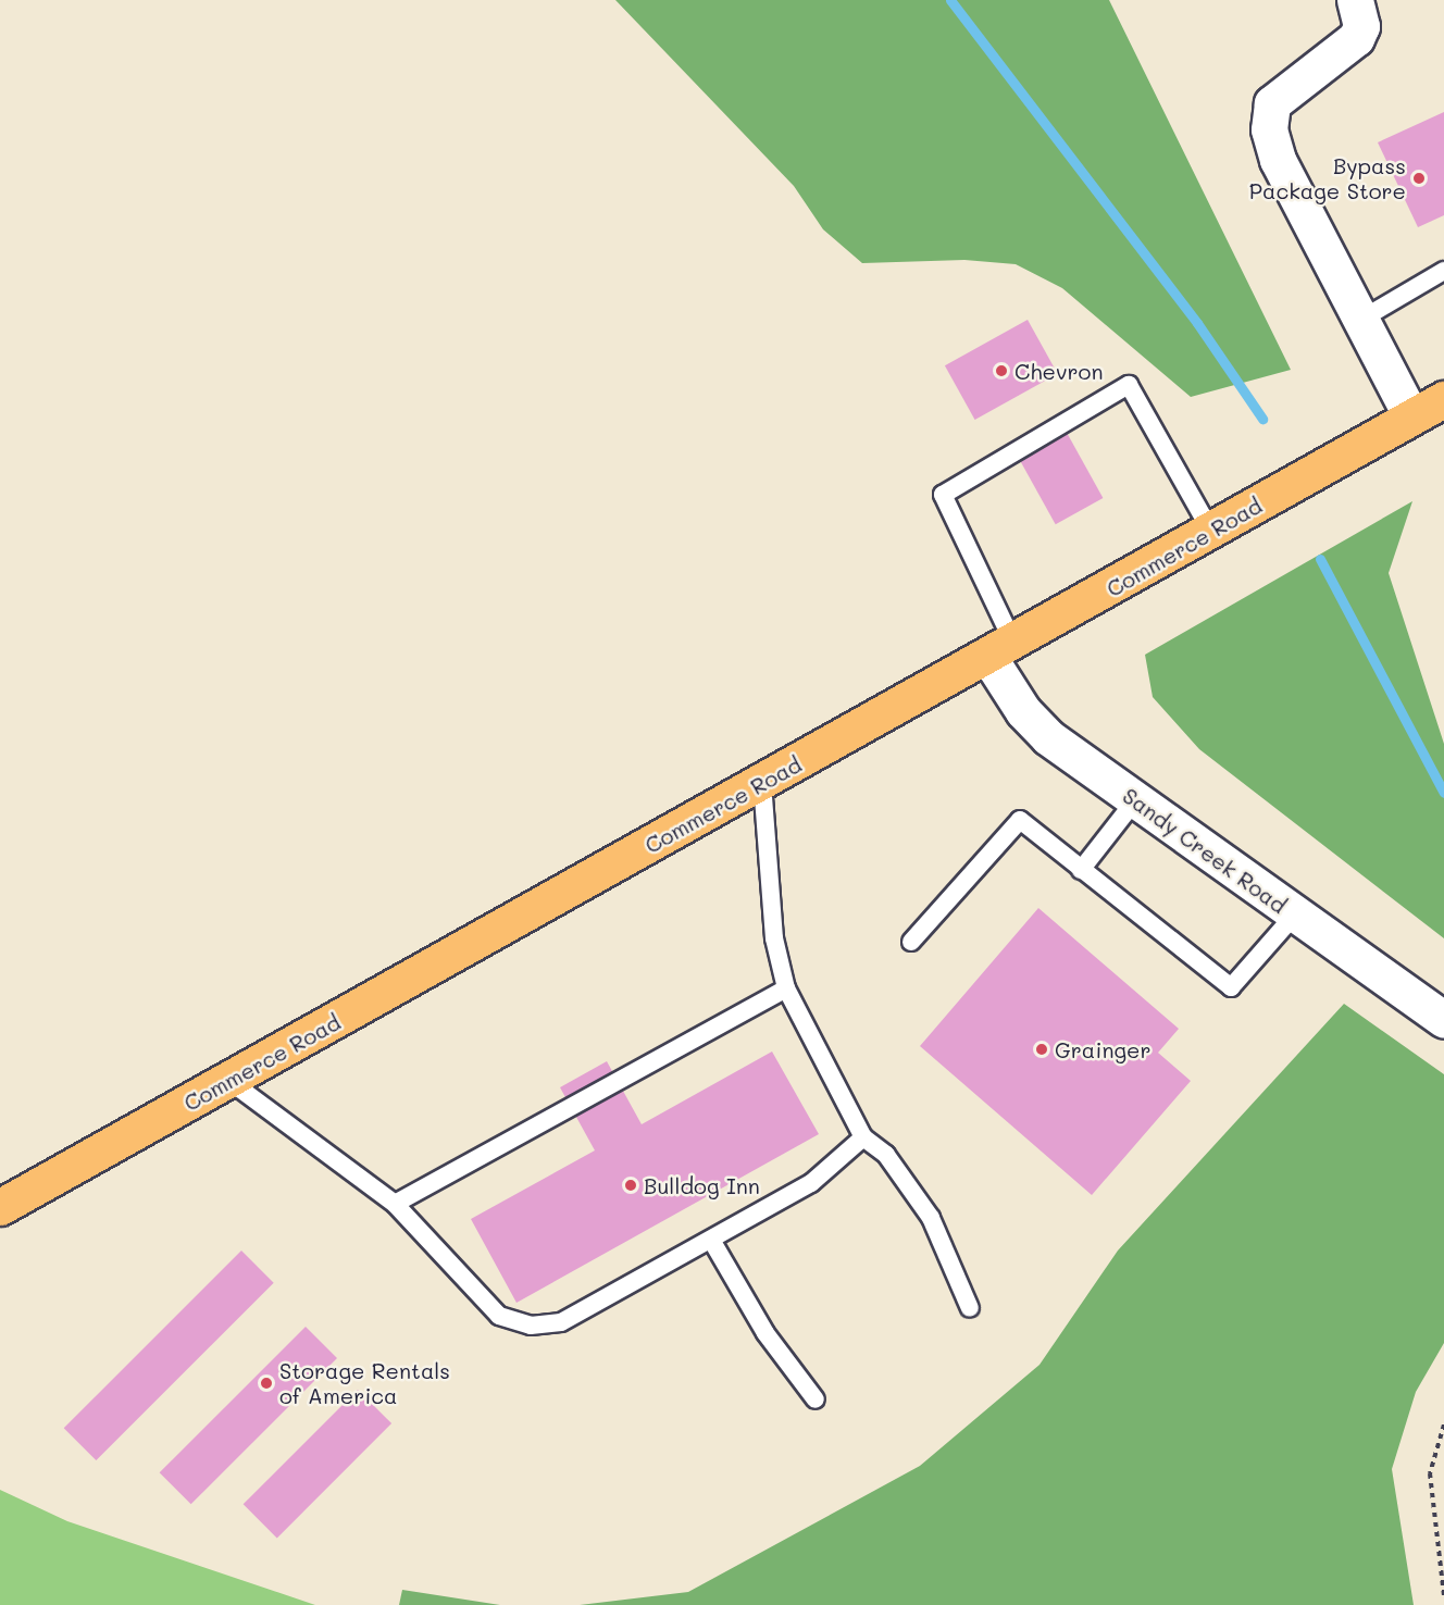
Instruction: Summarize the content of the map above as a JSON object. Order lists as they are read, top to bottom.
{
  "streets": {
    "highway": ["Commerce Road"],
    "street": ["Sandy Creek Road"]
  },
  "crossings": [
    ["Commerce Road", "Sandy Creek Road"]
  ],
  "places": [
    "Bypass Package Store",
    "Chevron",
    "Grainger",
    "Bulldog Inn",
    "Storage Rentals of America"
  ]
}
